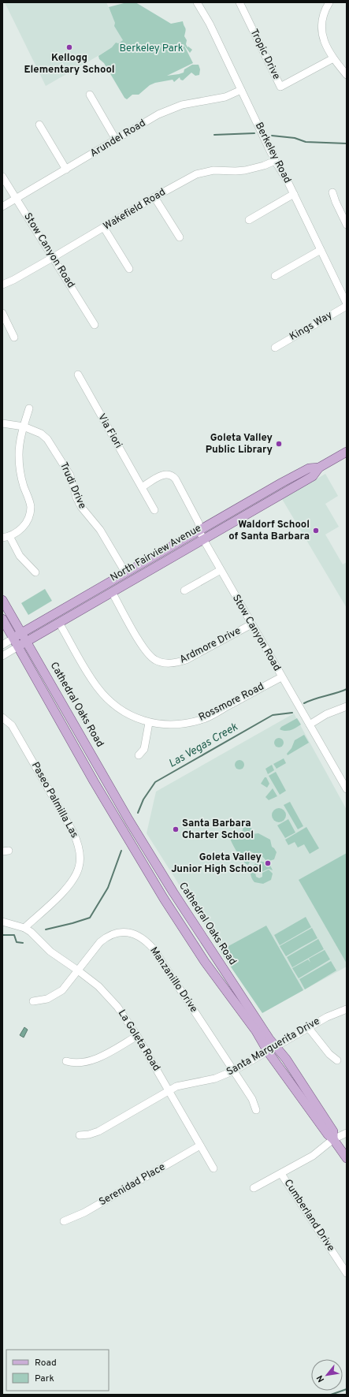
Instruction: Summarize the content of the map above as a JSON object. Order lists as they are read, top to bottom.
{
  "streets": {
    "main road": ["North Fairview Avenue", "Cathedral Oaks Road"],
    "street": [
      "Tropic Drive",
      "Arundel Road",
      "Berkeley Road",
      "Wakefield Road",
      "Stow Canyon Road",
      "Kings Way",
      "Via Fiori",
      "Trudi Drive",
      "Ardmore Drive",
      "Rossmore Road",
      "Paseo Palmilla Las",
      "Manzanillo Drive",
      "La Goleta Road",
      "Santa Marguerita Drive",
      "Serenidad Place",
      "Cumberland Drive"
    ]
  },
  "crossings": [
    ["Arundel Road", "Berkeley Road"],
    ["Arundel Road", "Stow Canyon Road"],
    ["Berkeley Road", "Wakefield Road"],
    ["Berkeley Road", "Kings Way"],
    ["Wakefield Road", "Stow Canyon Road"],
    ["Stow Canyon Road", "Via Fiori"],
    ["Stow Canyon Road", "North Fairview Avenue"],
    ["Stow Canyon Road", "Ardmore Drive"],
    ["Stow Canyon Road", "Rossmore Road"],
    ["Trudi Drive", "North Fairview Avenue"],
    ["North Fairview Avenue", "Ardmore Drive"],
    ["North Fairview Avenue", "Rossmore Road"],
    ["North Fairview Avenue", "Cathedral Oaks Road"],
    ["Cathedral Oaks Road", "Santa Marguerita Drive"],
    ["Paseo Palmilla Las", "La Goleta Road"],
    ["Manzanillo Drive", "La Goleta Road"],
    ["Manzanillo Drive", "Santa Marguerita Drive"],
    ["La Goleta Road", "Santa Marguerita Drive"],
    ["La Goleta Road", "Serenidad Place"]
  ],
  "water": ["Las Vegas Creek"],
  "parks": ["Berkeley Park"],
  "places": [
    "Kellogg Elementary School",
    "Goleta Valley Public Library",
    "Waldorf School of Santa Barbara",
    "Santa Barbara Charter School",
    "Goleta Valley Junior High School"
  ],
  "legend": ["Road", "Park"],
  "north": "bottom left"
}
